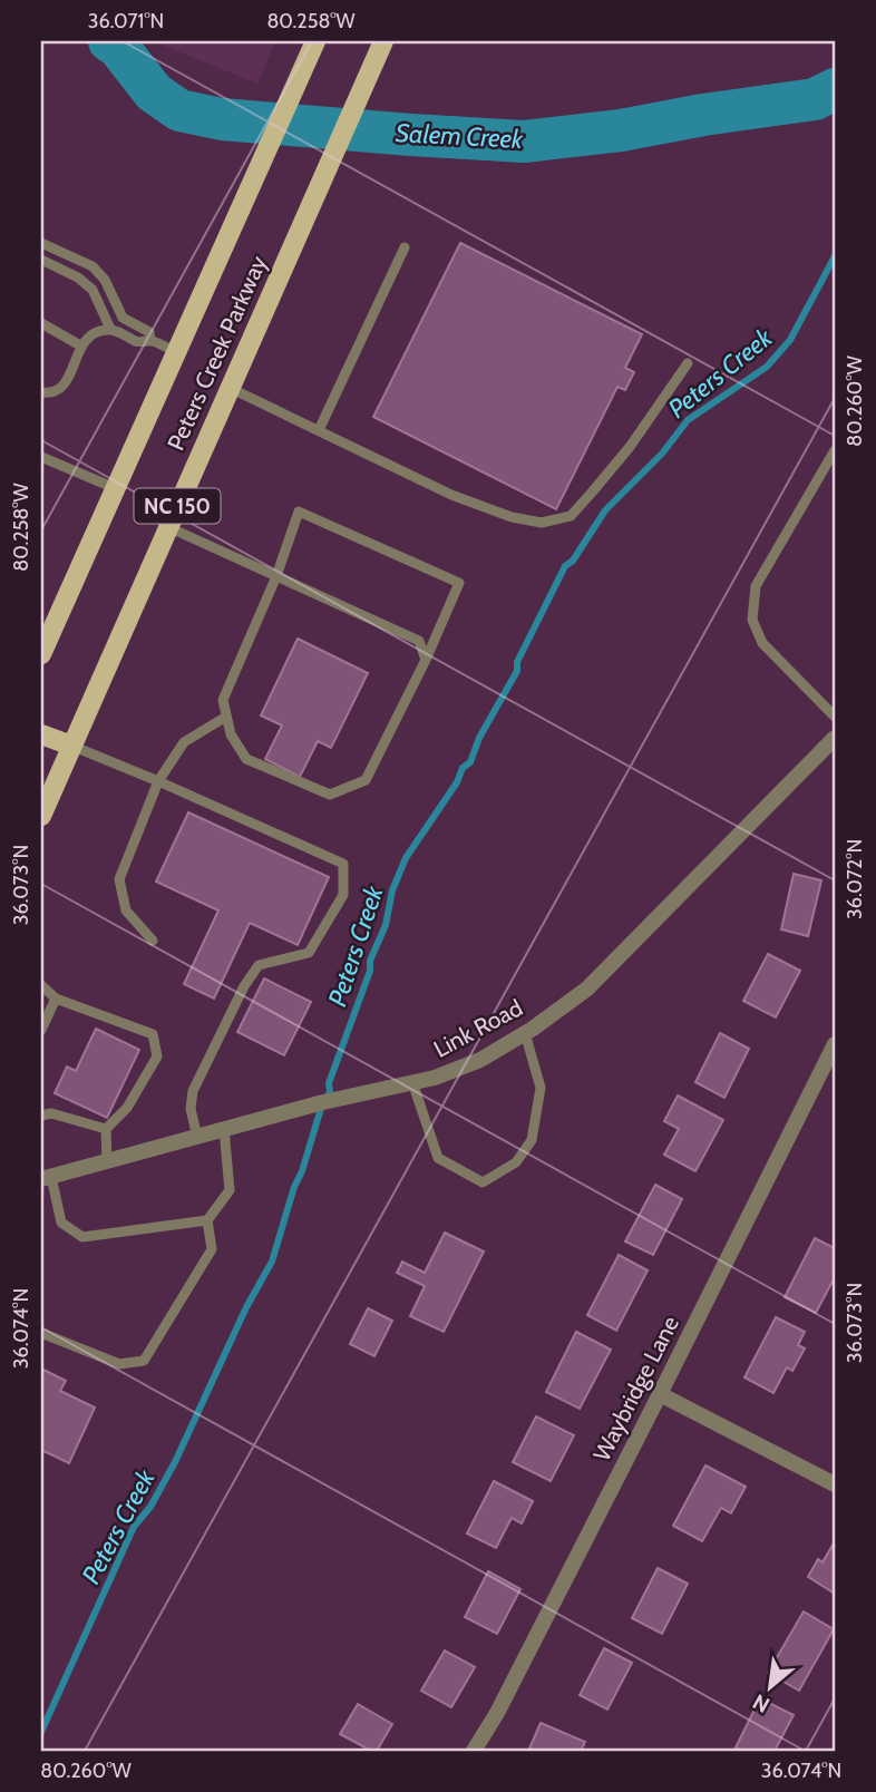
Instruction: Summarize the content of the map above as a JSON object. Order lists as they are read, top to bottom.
{
  "streets": {
    "main road": ["Peters Creek Parkway", "NC 150"],
    "street": ["Link Road", "Waybridge Lane"]
  },
  "water": ["Salem Creek", "Peters Creek"],
  "north": "bottom left",
  "coordinates": [
    "36.071°N",
    "80.258°W",
    "80.260°W",
    "36.072°N",
    "36.073°N",
    "36.074°N"
  ]
}
